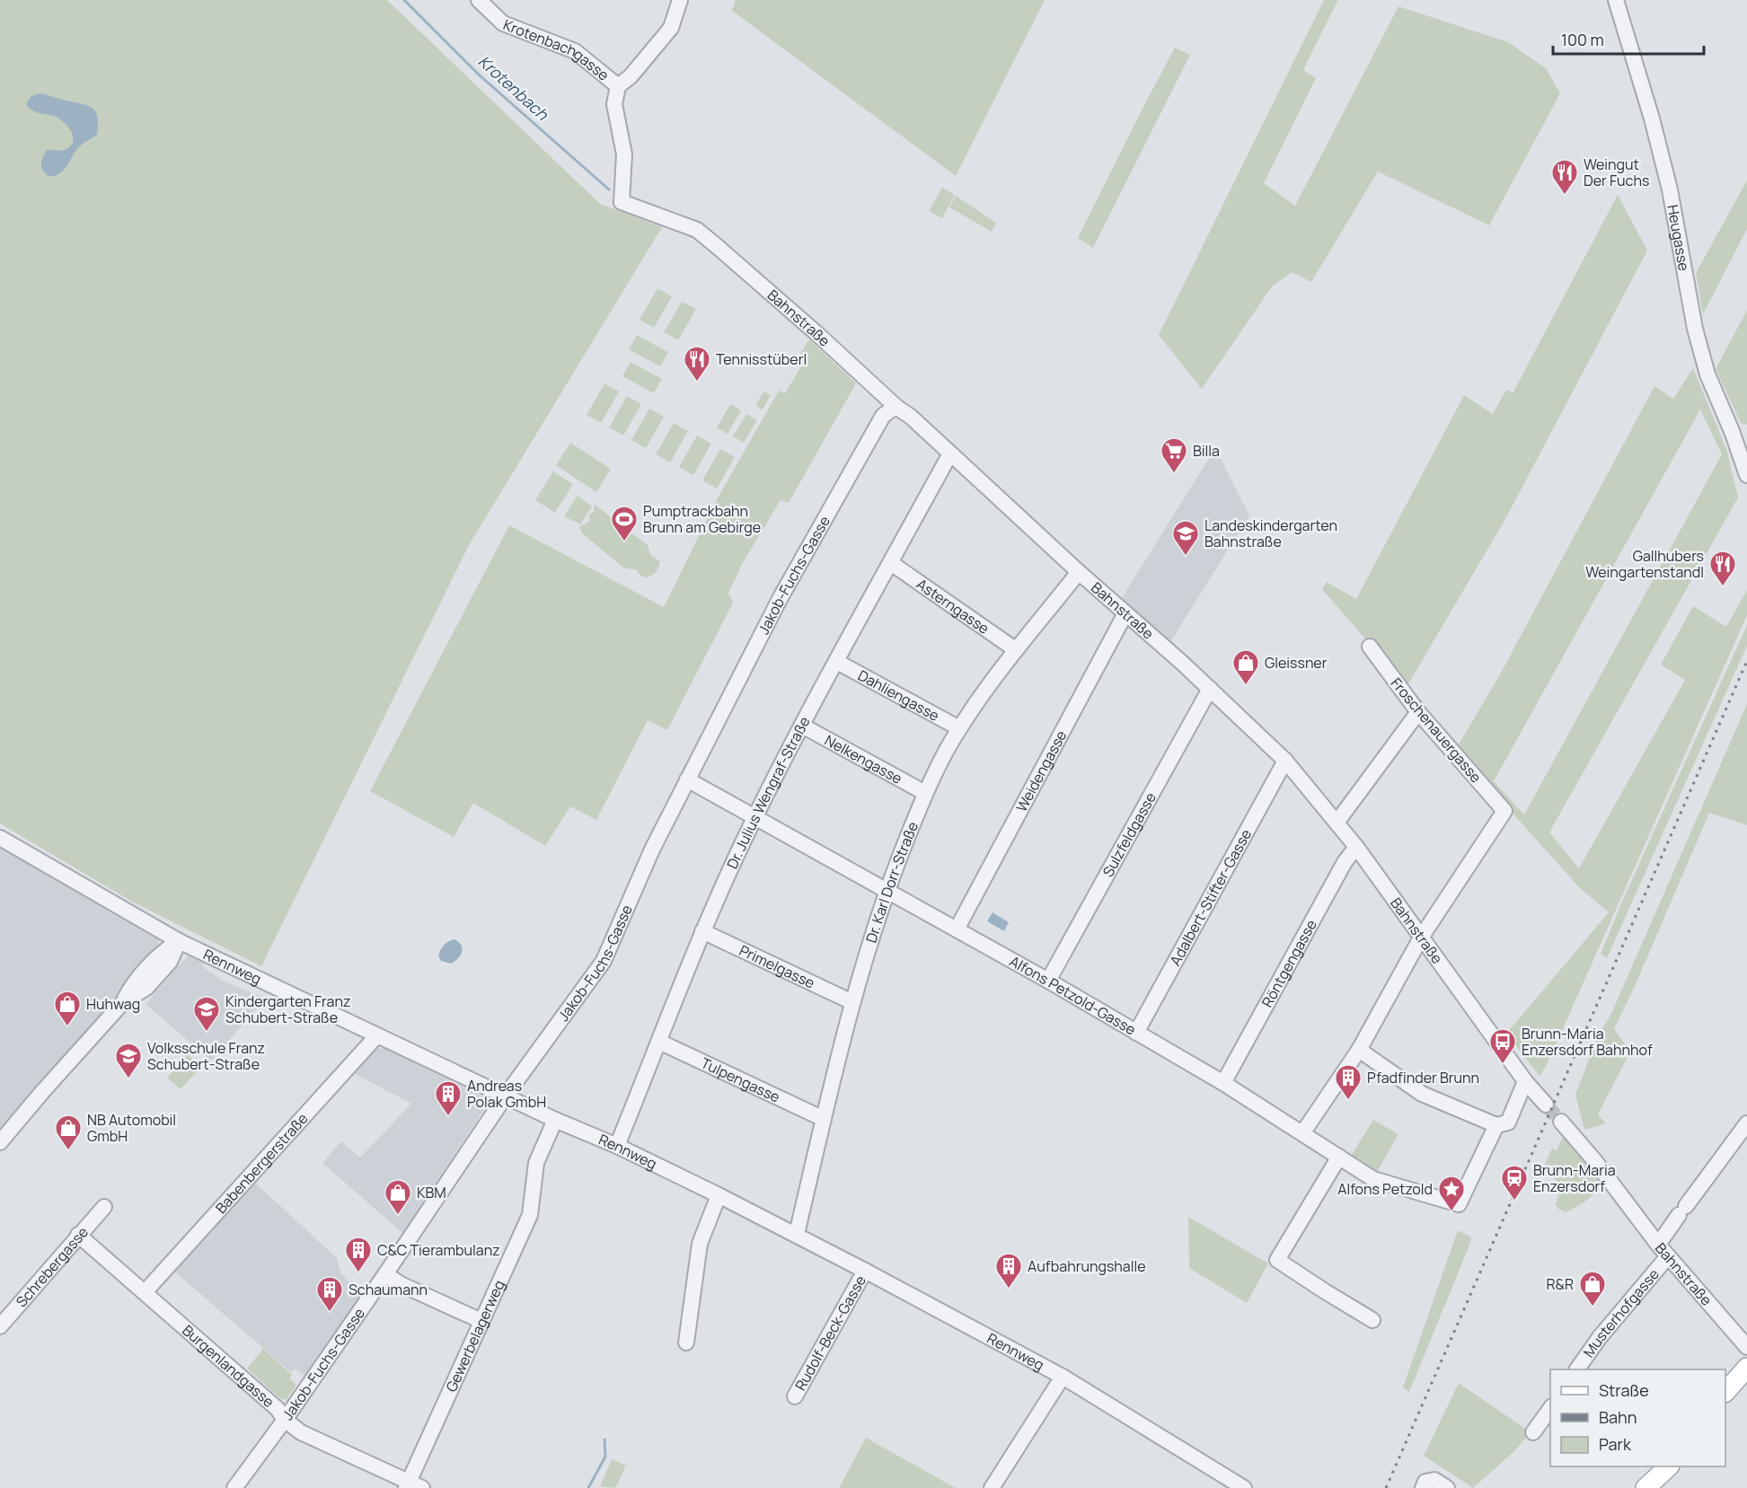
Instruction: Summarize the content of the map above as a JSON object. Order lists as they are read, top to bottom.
{
  "streets": {
    "street": [
      "Krotenbachgasse",
      "Heugasse",
      "Bahnstraße",
      "Jakob-Fuchs-Gasse",
      "Asterngasse",
      "Dahliengasse",
      "Froschenauergasse",
      "Nelkengasse",
      "Weidengasse",
      "Dr. Julius Wengraf-Straße",
      "Sulzfeldgasse",
      "Dr. Karl Dorr-Straße",
      "Adalbert-Stifter-Gasse",
      "Röntgengasse",
      "Rennweg",
      "Primelgasse",
      "Alfons Petzold-Gasse",
      "Tulpengasse",
      "Babenbergerstraße",
      "Schrebergasse",
      "Musterhofgasse",
      "Rudolf-Beck-Gasse",
      "Gewerbelagerweg",
      "Burgenlandgasse"
    ]
  },
  "crossings": [
    ["Krotenbachgasse", "Bahnstraße"],
    ["Bahnstraße", "Jakob-Fuchs-Gasse"],
    ["Bahnstraße", "Froschenauergasse"],
    ["Bahnstraße", "Weidengasse"],
    ["Bahnstraße", "Dr. Julius Wengraf-Straße"],
    ["Bahnstraße", "Sulzfeldgasse"],
    ["Bahnstraße", "Dr. Karl Dorr-Straße"],
    ["Bahnstraße", "Adalbert-Stifter-Gasse"],
    ["Bahnstraße", "Röntgengasse"],
    ["Bahnstraße", "Musterhofgasse"],
    ["Jakob-Fuchs-Gasse", "Rennweg"],
    ["Jakob-Fuchs-Gasse", "Alfons Petzold-Gasse"],
    ["Jakob-Fuchs-Gasse", "Burgenlandgasse"],
    ["Asterngasse", "Dr. Julius Wengraf-Straße"],
    ["Asterngasse", "Dr. Karl Dorr-Straße"],
    ["Dahliengasse", "Dr. Julius Wengraf-Straße"],
    ["Dahliengasse", "Dr. Karl Dorr-Straße"],
    ["Nelkengasse", "Dr. Julius Wengraf-Straße"],
    ["Nelkengasse", "Dr. Karl Dorr-Straße"],
    ["Weidengasse", "Alfons Petzold-Gasse"],
    ["Dr. Julius Wengraf-Straße", "Rennweg"],
    ["Dr. Julius Wengraf-Straße", "Primelgasse"],
    ["Dr. Julius Wengraf-Straße", "Alfons Petzold-Gasse"],
    ["Dr. Julius Wengraf-Straße", "Tulpengasse"],
    ["Sulzfeldgasse", "Alfons Petzold-Gasse"],
    ["Dr. Karl Dorr-Straße", "Rennweg"],
    ["Dr. Karl Dorr-Straße", "Primelgasse"],
    ["Dr. Karl Dorr-Straße", "Alfons Petzold-Gasse"],
    ["Dr. Karl Dorr-Straße", "Tulpengasse"],
    ["Adalbert-Stifter-Gasse", "Alfons Petzold-Gasse"],
    ["Röntgengasse", "Alfons Petzold-Gasse"],
    ["Rennweg", "Babenbergerstraße"],
    ["Rennweg", "Rudolf-Beck-Gasse"],
    ["Rennweg", "Gewerbelagerweg"],
    ["Babenbergerstraße", "Burgenlandgasse"],
    ["Schrebergasse", "Burgenlandgasse"],
    ["Gewerbelagerweg", "Burgenlandgasse"]
  ],
  "water": ["Krotenbach"],
  "places": {
    "restaurant": ["Weingut Der Fuchs", "Tennisstüberl", "Gallhubers Weingartenstandl"],
    "supermarket": ["Billa"],
    "sports": ["Pumptrackbahn Brunn am Gebirge"],
    "school or university": ["Landeskindergarten Bahnstraße", "Kindergarten Franz Schubert-Straße", "Volksschule Franz Schubert-Straße"],
    "shop": [
      "Gleissner",
      "Huhwag",
      "NB Automobil GmbH",
      "KBM",
      "R&R"
    ],
    "bus stop": ["Brunn-Maria Enzersdorf Bahnhof"],
    "building": [
      "Pfadfinder Brunn",
      "Andreas Polak GmbH",
      "C&C Tierambulanz",
      "Aufbahrungshalle",
      "Schaumann"
    ],
    "station": ["Brunn-Maria Enzersdorf"],
    "place": ["Alfons Petzold"]
  },
  "legend": ["Straße", "Bahn", "Park"],
  "scale_bar": "100 m"
}
